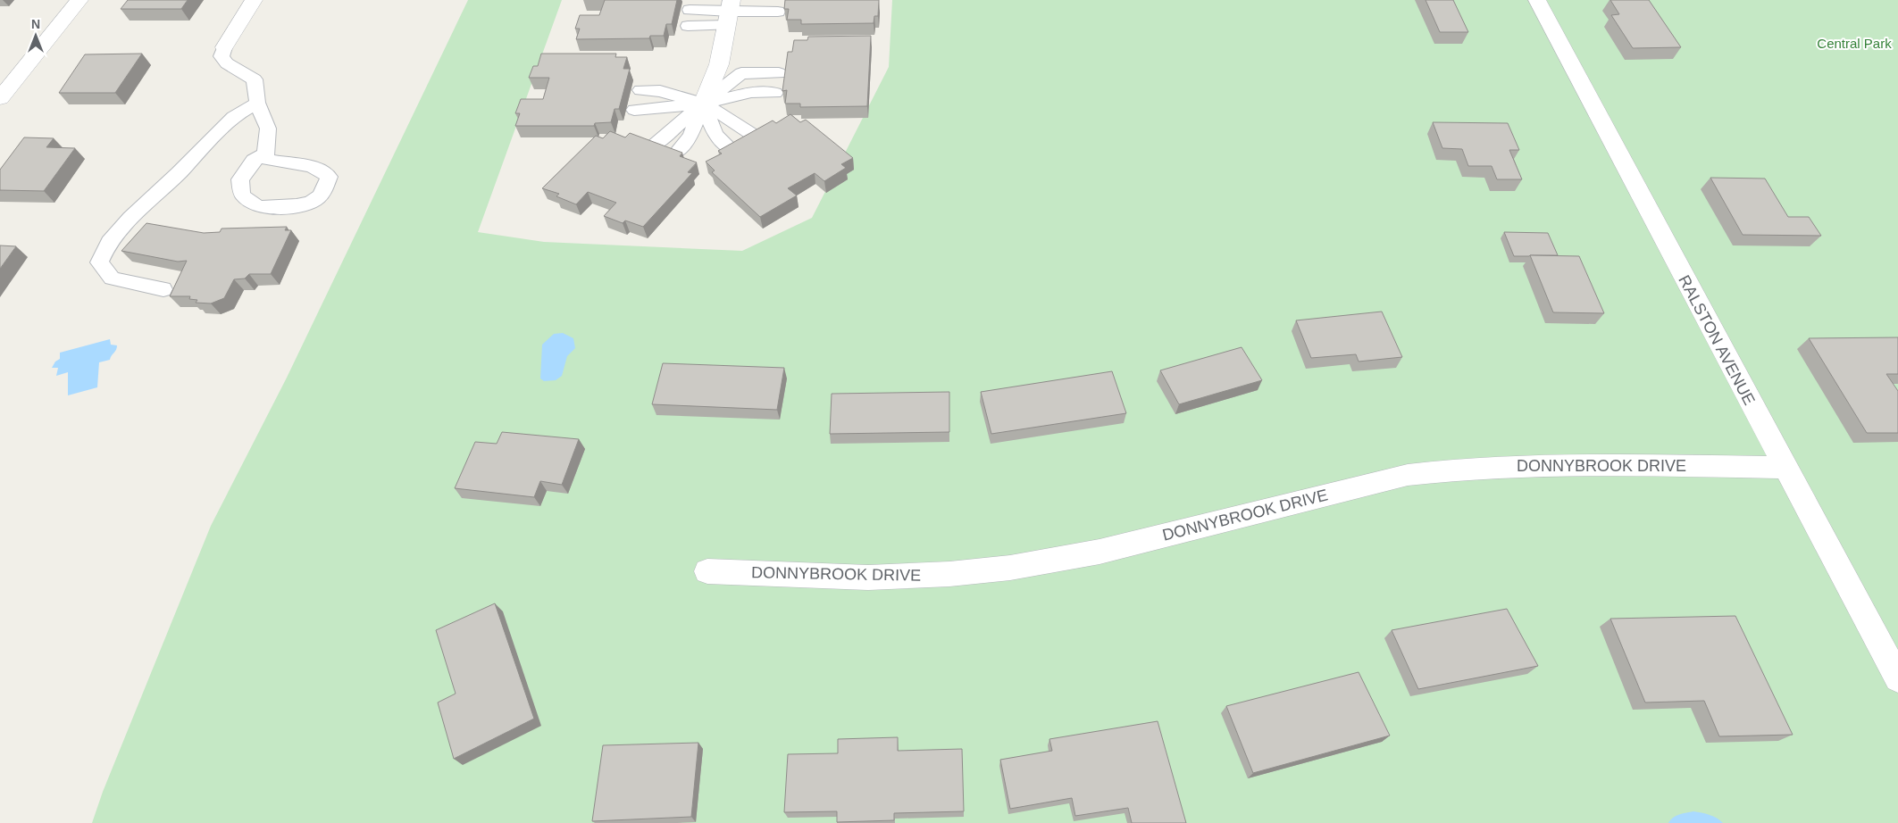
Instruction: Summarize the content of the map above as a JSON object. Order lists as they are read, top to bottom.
{
  "streets": {
    "street": ["RALSTON AVENUE", "DONNYBROOK DRIVE"]
  },
  "crossings": [
    ["RALSTON AVENUE", "DONNYBROOK DRIVE"]
  ],
  "parks": ["Central Park"],
  "north": "top"
}
